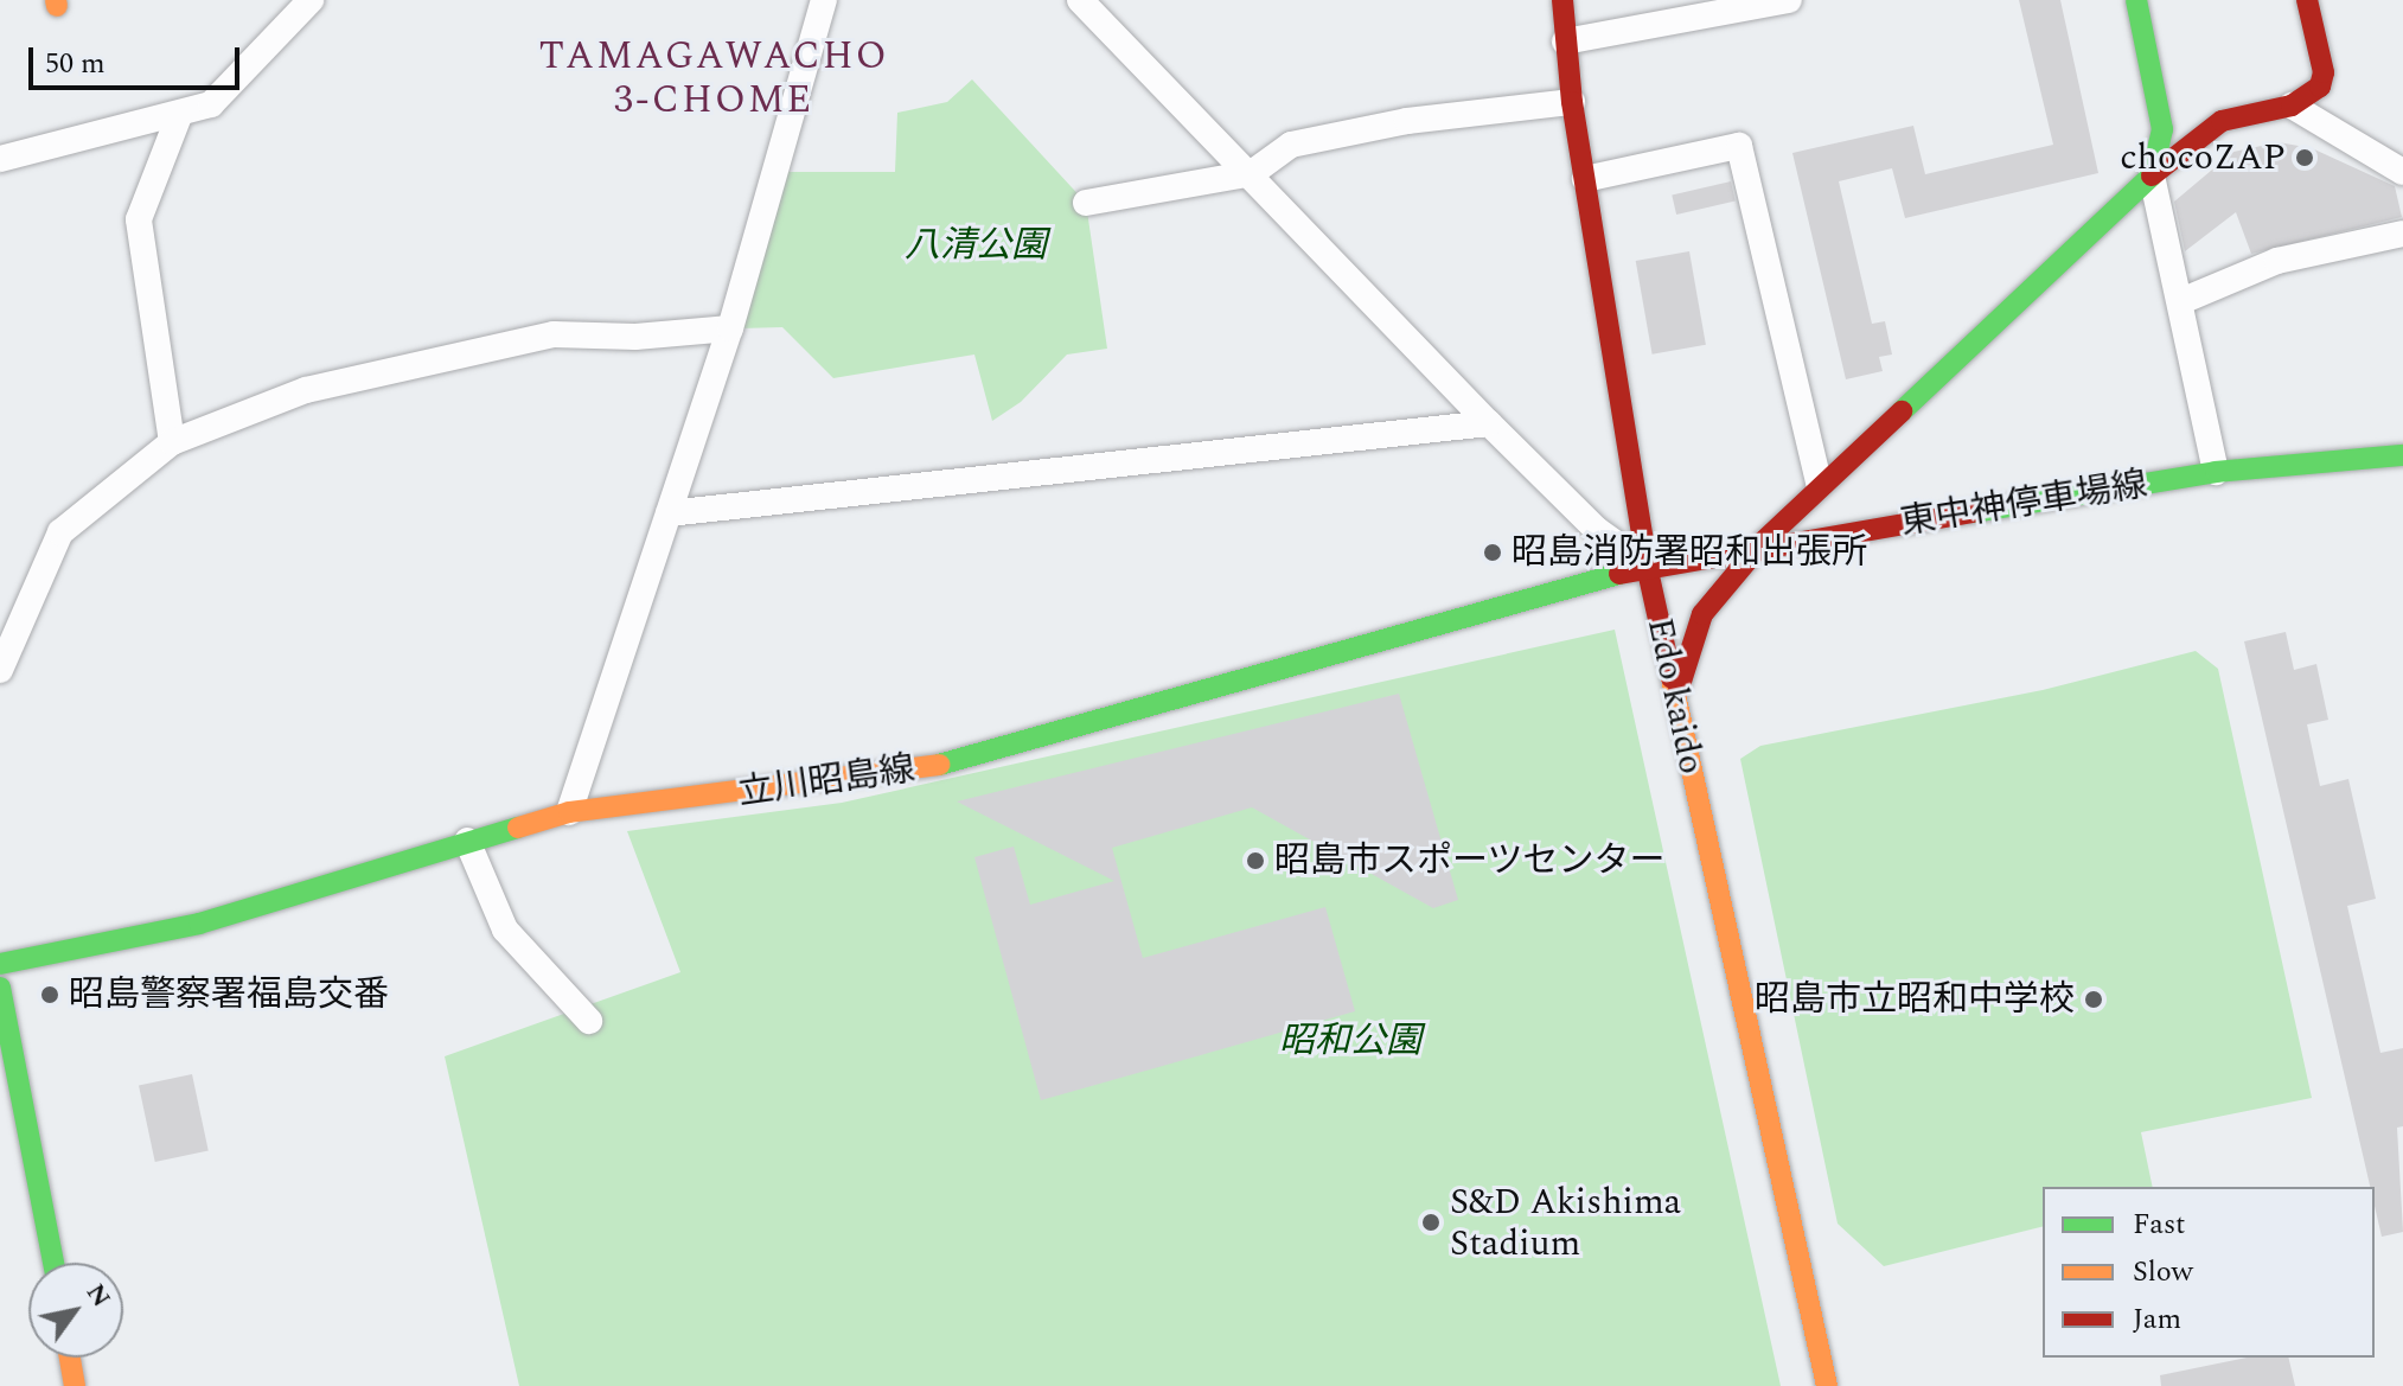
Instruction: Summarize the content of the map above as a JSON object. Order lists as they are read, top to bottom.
{
  "streets": {
    "main road": ["東中神停車場線", "Edo kaido", "立川昭島線"]
  },
  "crossings": [
    ["東中神停車場線", "Edo kaido"],
    ["東中神停車場線", "立川昭島線"],
    ["Edo kaido", "立川昭島線"]
  ],
  "districts": ["TAMAGAWACHO 3-CHOME"],
  "parks": ["八清公園", "昭和公園"],
  "places": [
    "chocoZAP",
    "昭島消防署昭和出張所",
    "昭島市スポーツセンター",
    "昭島警察署福島交番",
    "昭島市立昭和中学校",
    "S&D Akishima Stadium"
  ],
  "legend": ["Fast", "Slow", "Jam"],
  "scale_bar": "50 m",
  "north": "top right"
}
